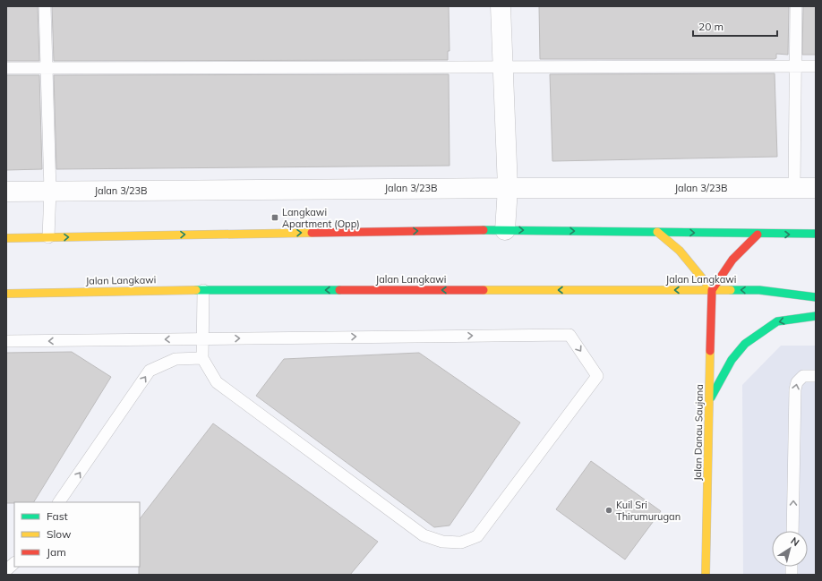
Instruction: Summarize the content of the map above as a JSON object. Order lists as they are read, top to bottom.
{
  "streets": {
    "street": ["Jalan 3/23B", "Jalan Langkawi", "Jalan Danau Saujana"]
  },
  "crossings": [
    ["Jalan Langkawi", "Jalan Danau Saujana"]
  ],
  "places": {
    "transit": ["Langkawi Apartment (Opp)"],
    "other": ["Kuil Sri Thirumurugan"]
  },
  "legend": ["Fast", "Slow", "Jam"],
  "scale_bar": "20 m",
  "north": "top right"
}
